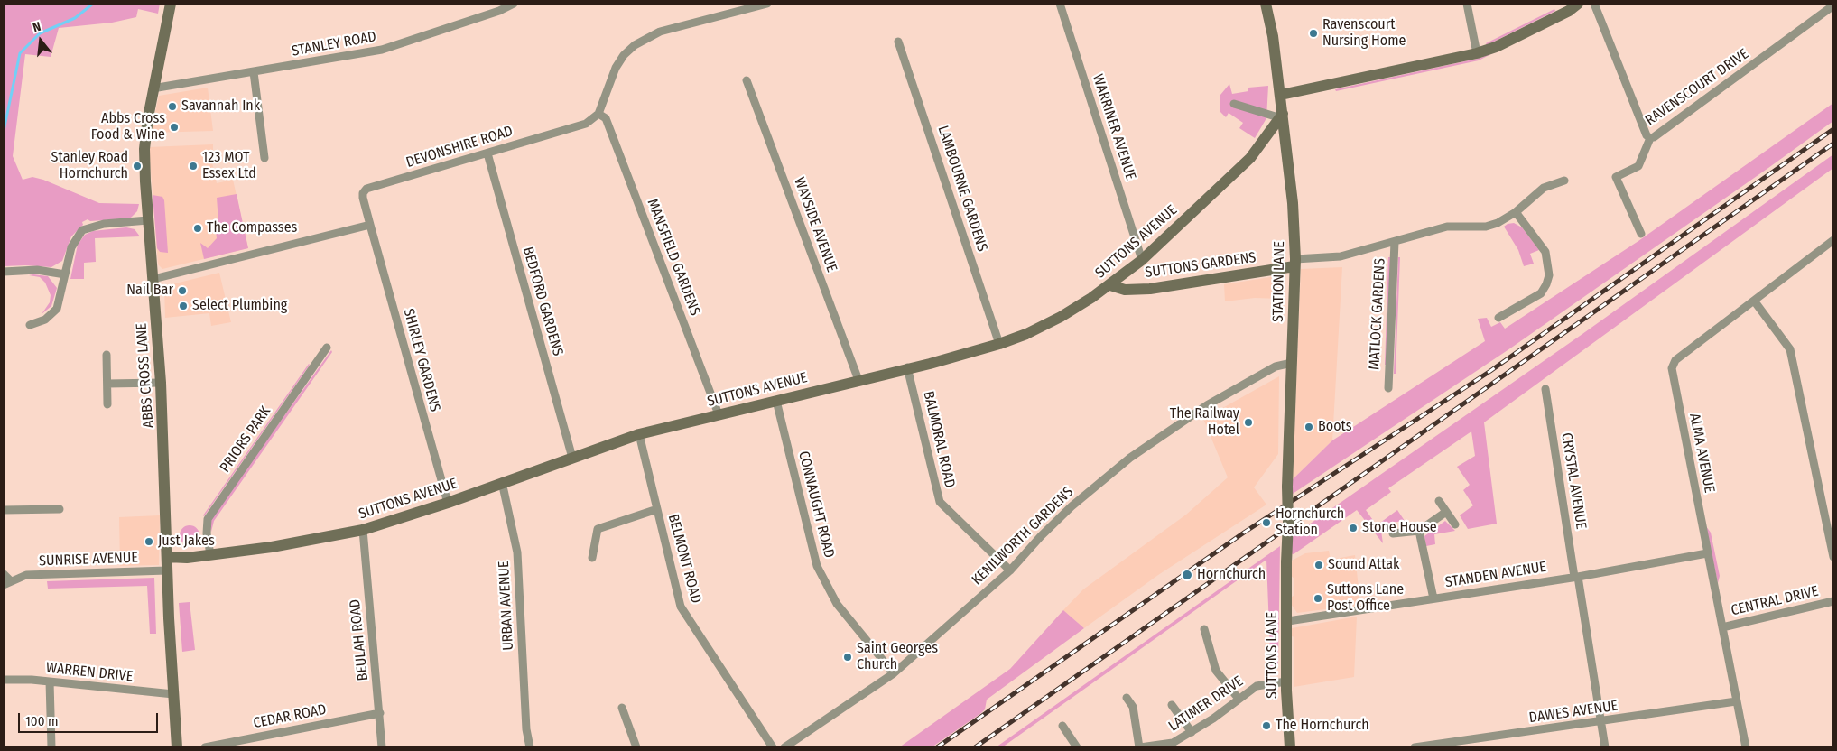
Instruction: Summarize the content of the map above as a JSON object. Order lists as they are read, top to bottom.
{
  "streets": {
    "street": [
      "STANLEY ROAD",
      "RAVENSCOURT DRIVE",
      "WARRINER AVENUE",
      "DEVONSHIRE ROAD",
      "LAMBOURNE GARDENS",
      "WAYSIDE AVENUE",
      "SUTTONS AVENUE",
      "MANSFIELD GARDENS",
      "SUTTONS GARDENS",
      "STATION LANE",
      "BEDFORD GARDENS",
      "MATLOCK GARDENS",
      "SHIRLEY GARDENS",
      "ABBS CROSS LANE",
      "PRIORS PARK",
      "BALMORAL ROAD",
      "ALMA AVENUE",
      "CRYSTAL AVENUE",
      "CONNAUGHT ROAD",
      "KENILWORTH GARDENS",
      "BELMONT ROAD",
      "SUNRISE AVENUE",
      "STANDEN AVENUE",
      "CENTRAL DRIVE",
      "URBAN AVENUE",
      "BEULAH ROAD",
      "SUTTONS LANE",
      "WARREN DRIVE",
      "LATIMER DRIVE",
      "DAWES AVENUE",
      "CEDAR ROAD"
    ]
  },
  "crossings": [
    ["STANLEY ROAD", "ABBS CROSS LANE"],
    ["WARRINER AVENUE", "SUTTONS AVENUE"],
    ["DEVONSHIRE ROAD", "MANSFIELD GARDENS"],
    ["DEVONSHIRE ROAD", "BEDFORD GARDENS"],
    ["DEVONSHIRE ROAD", "SHIRLEY GARDENS"],
    ["LAMBOURNE GARDENS", "SUTTONS AVENUE"],
    ["WAYSIDE AVENUE", "SUTTONS AVENUE"],
    ["SUTTONS AVENUE", "MANSFIELD GARDENS"],
    ["SUTTONS AVENUE", "SUTTONS GARDENS"],
    ["SUTTONS AVENUE", "STATION LANE"],
    ["SUTTONS AVENUE", "BEDFORD GARDENS"],
    ["SUTTONS AVENUE", "SHIRLEY GARDENS"],
    ["SUTTONS AVENUE", "ABBS CROSS LANE"],
    ["SUTTONS AVENUE", "PRIORS PARK"],
    ["SUTTONS AVENUE", "BALMORAL ROAD"],
    ["SUTTONS AVENUE", "CONNAUGHT ROAD"],
    ["SUTTONS AVENUE", "BELMONT ROAD"],
    ["SUTTONS AVENUE", "URBAN AVENUE"],
    ["SUTTONS AVENUE", "BEULAH ROAD"],
    ["SUTTONS GARDENS", "STATION LANE"],
    ["STATION LANE", "KENILWORTH GARDENS"],
    ["STATION LANE", "SUTTONS LANE"],
    ["ABBS CROSS LANE", "SUNRISE AVENUE"],
    ["ABBS CROSS LANE", "WARREN DRIVE"],
    ["BALMORAL ROAD", "KENILWORTH GARDENS"],
    ["ALMA AVENUE", "STANDEN AVENUE"],
    ["ALMA AVENUE", "CENTRAL DRIVE"],
    ["ALMA AVENUE", "DAWES AVENUE"],
    ["CRYSTAL AVENUE", "STANDEN AVENUE"],
    ["CRYSTAL AVENUE", "DAWES AVENUE"],
    ["CONNAUGHT ROAD", "KENILWORTH GARDENS"],
    ["STANDEN AVENUE", "SUTTONS LANE"],
    ["BEULAH ROAD", "CEDAR ROAD"],
    ["SUTTONS LANE", "LATIMER DRIVE"]
  ],
  "places": [
    "Ravenscourt Nursing Home",
    "Savannah Ink",
    "Abbs Cross Food & Wine",
    "Stanley Road Hornchurch",
    "123 MOT Essex Ltd",
    "The Compasses",
    "Nail Bar",
    "Select Plumbing",
    "The Railway Hotel",
    "Boots",
    "Hornchurch Station",
    "Stone House",
    "Just Jakes",
    "Sound Attak",
    "Hornchurch",
    "Suttons Lane Post Office",
    "Saint Georges Church",
    "The Hornchurch"
  ],
  "scale_bar": "100 m",
  "north": "top"
}
